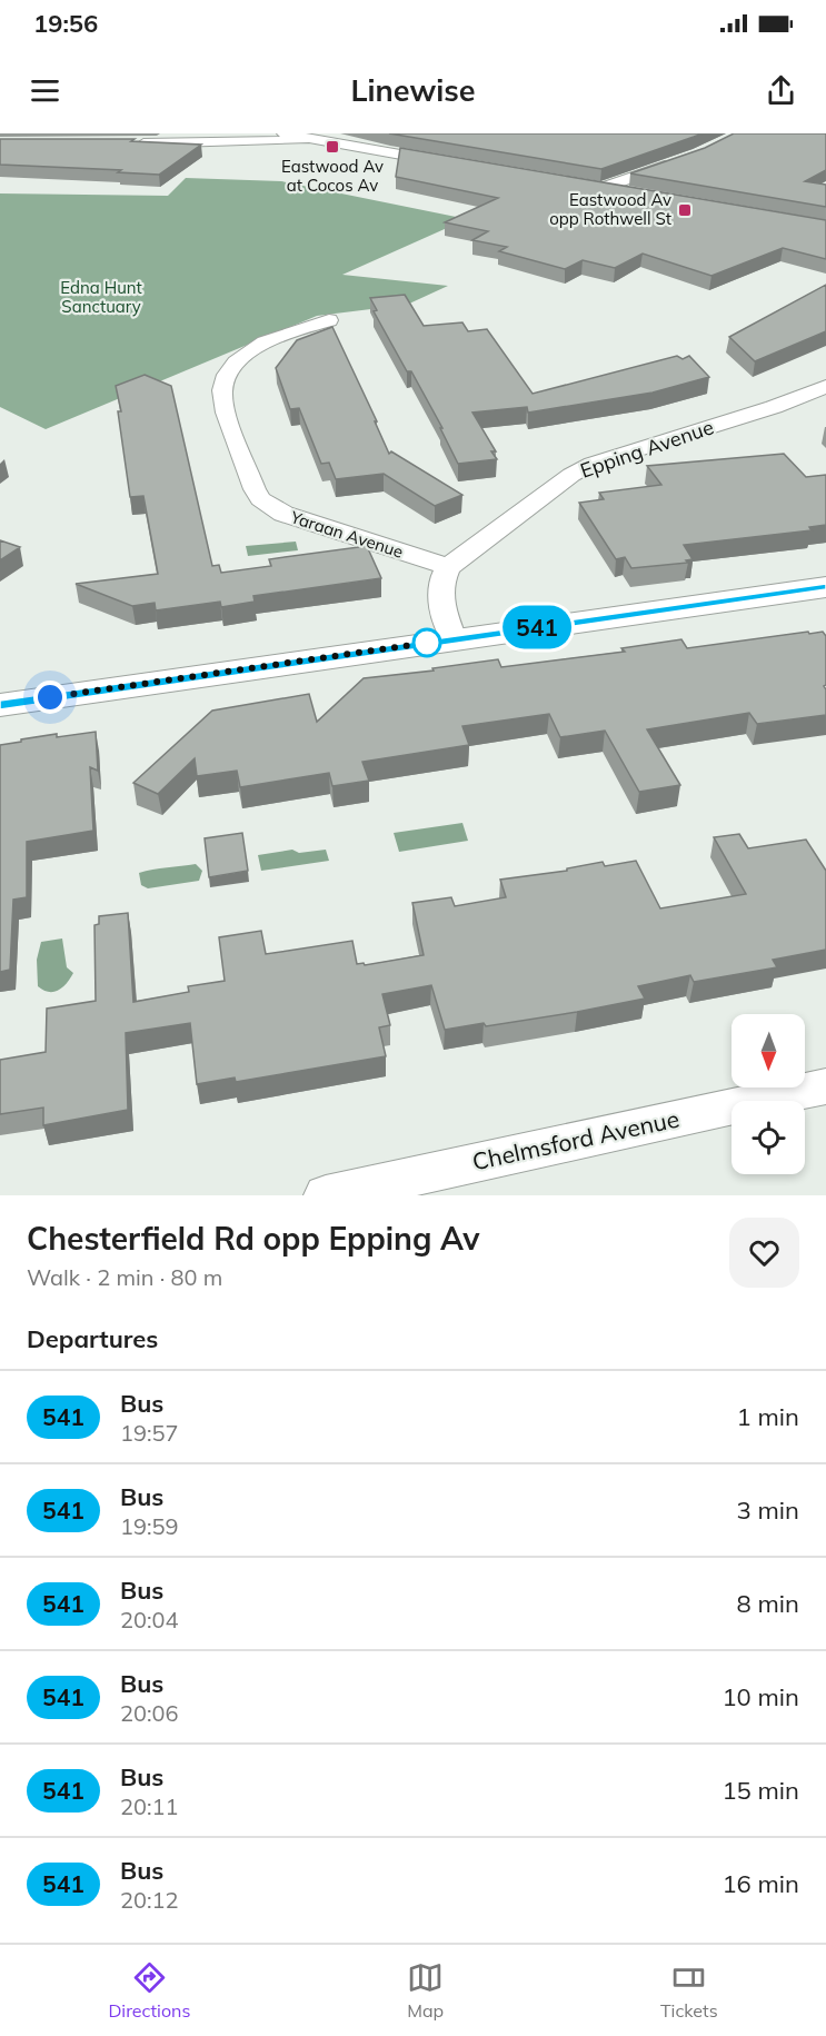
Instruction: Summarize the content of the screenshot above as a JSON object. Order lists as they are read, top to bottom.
{
  "streets": {
    "street": ["Epping Avenue", "Yaraan Avenue", "Chelmsford Avenue"]
  },
  "crossings": [
    ["Epping Avenue", "Yaraan Avenue"]
  ],
  "parks": ["Edna Hunt Sanctuary"],
  "places": {
    "transit": ["Eastwood Av at Cocos Av", "Eastwood Av opp Rothwell St"]
  },
  "lines": ["bus line 541"],
  "north": "bottom",
  "page": {
    "status": "19:56",
    "header": "Linewise",
    "on_map": "541",
    "heading": [
      ["Chesterfield Rd opp Epping Av", "Walk · 2 min · 80 m"],
      "Departures"
    ],
    "list": [
      {
        "mark": "541",
        "name": "Bus",
        "note": "19:57",
        "value": "1 min"
      },
      {
        "mark": "541",
        "name": "Bus",
        "note": "19:59",
        "value": "3 min"
      },
      {
        "mark": "541",
        "name": "Bus",
        "note": "20:04",
        "value": "8 min"
      },
      {
        "mark": "541",
        "name": "Bus",
        "note": "20:06",
        "value": "10 min"
      },
      {
        "mark": "541",
        "name": "Bus",
        "note": "20:11",
        "value": "15 min"
      },
      {
        "mark": "541",
        "name": "Bus",
        "note": "20:12",
        "value": "16 min"
      }
    ],
    "tabs": ["Directions", "Map", "Tickets"]
  }
}
